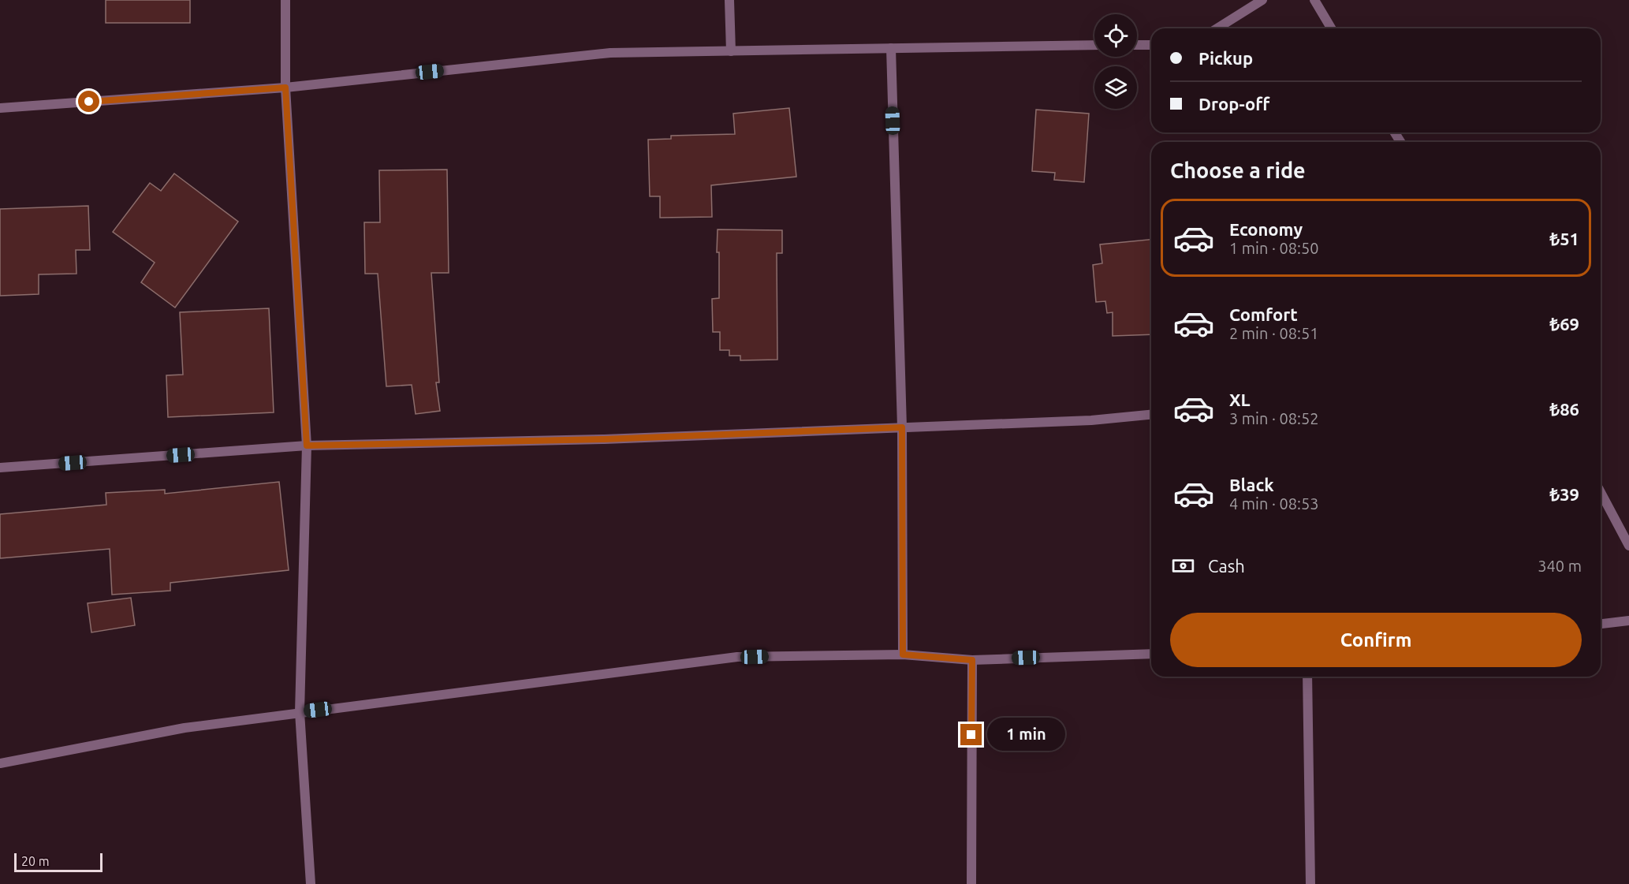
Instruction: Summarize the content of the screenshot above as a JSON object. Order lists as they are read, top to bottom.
{
  "scale_bar": "20 m",
  "page": {
    "banner": ["Pickup", "Drop-off"],
    "heading": "Choose a ride",
    "list": [
      {
        "name": "Economy",
        "note": "1 min · 08:50",
        "value": "₺51"
      },
      {
        "name": "Comfort",
        "note": "2 min · 08:51",
        "value": "₺69"
      },
      {
        "name": "XL",
        "note": "3 min · 08:52",
        "value": "₺86"
      },
      {
        "name": "Black",
        "note": "4 min · 08:53",
        "value": "₺39"
      }
    ],
    "pay": ["Cash", "340 m"],
    "buttons": "Confirm",
    "bubble": "1 min",
    "scale": "20 m"
  }
}
